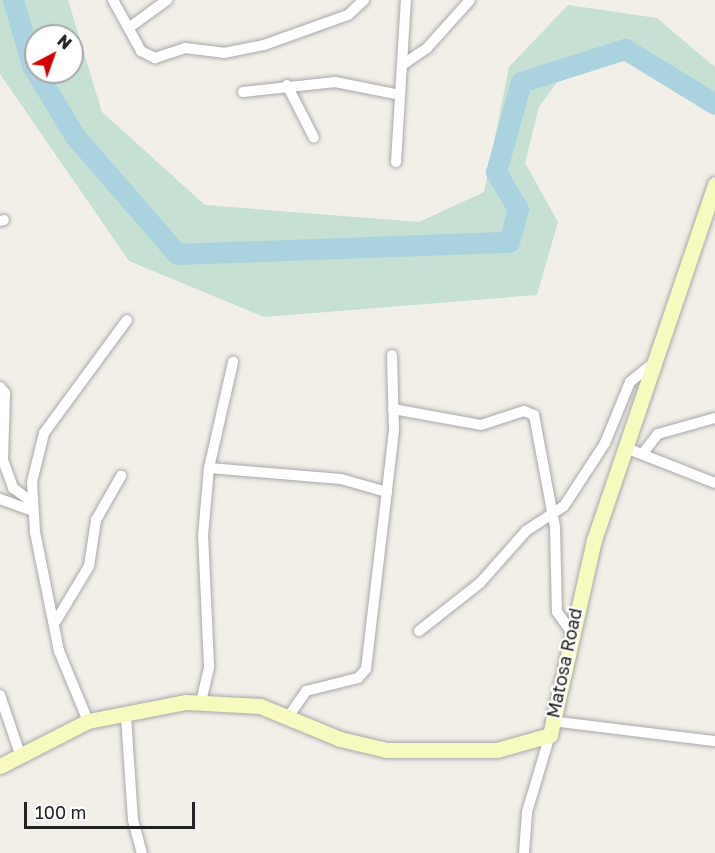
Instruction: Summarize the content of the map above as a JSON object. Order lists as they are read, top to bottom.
{
  "streets": {
    "street": ["Matosa Road"]
  },
  "scale_bar": "100 m",
  "north": "top right"
}
